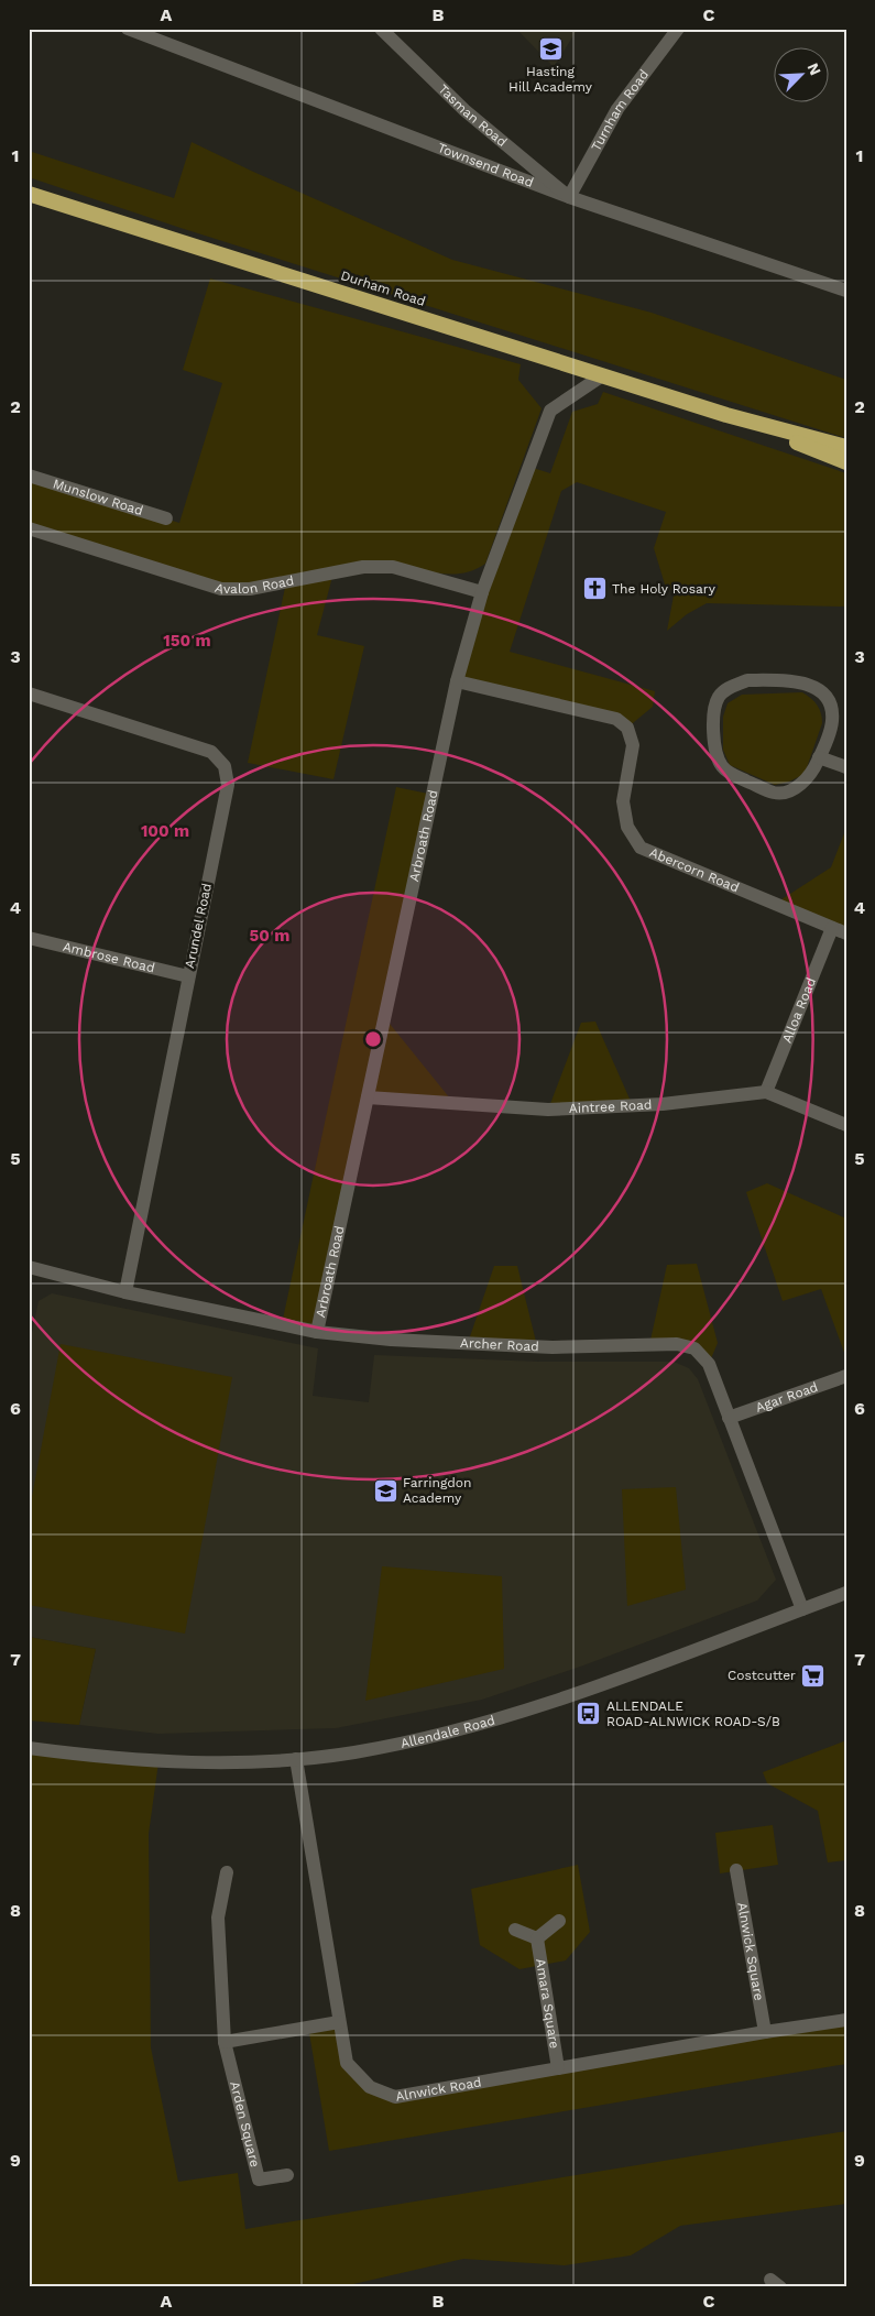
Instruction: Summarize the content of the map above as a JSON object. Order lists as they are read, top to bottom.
{
  "streets": {
    "highway": ["Durham Road"],
    "street": [
      "Turnham Road",
      "Tasman Road",
      "Townsend Road",
      "Munslow Road",
      "Avalon Road",
      "Arbroath Road",
      "Abercorn Road",
      "Arundel Road",
      "Ambrose Road",
      "Alloa Road",
      "Aintree Road",
      "Archer Road",
      "Agar Road",
      "Allendale Road",
      "Alnwick Square",
      "Amara Square",
      "Alnwick Road",
      "Arden Square"
    ]
  },
  "crossings": [
    ["Turnham Road", "Tasman Road"],
    ["Turnham Road", "Townsend Road"],
    ["Tasman Road", "Townsend Road"],
    ["Durham Road", "Arbroath Road"],
    ["Avalon Road", "Arbroath Road"],
    ["Arbroath Road", "Abercorn Road"],
    ["Arbroath Road", "Aintree Road"],
    ["Arbroath Road", "Archer Road"],
    ["Abercorn Road", "Alloa Road"],
    ["Arundel Road", "Ambrose Road"],
    ["Arundel Road", "Archer Road"],
    ["Alloa Road", "Aintree Road"],
    ["Archer Road", "Agar Road"],
    ["Archer Road", "Allendale Road"],
    ["Allendale Road", "Alnwick Road"],
    ["Alnwick Square", "Alnwick Road"],
    ["Amara Square", "Alnwick Road"]
  ],
  "places": {
    "school or university": ["Hasting Hill Academy", "Farringdon Academy"],
    "church": ["The Holy Rosary"],
    "supermarket": ["Costcutter"],
    "bus stop": ["ALLENDALE ROAD-ALNWICK ROAD-S/B"]
  },
  "north": "top right",
  "grid": {
    "columns": ["A", "B", "C"],
    "rows": [
      "1",
      "2",
      "3",
      "4",
      "5",
      "6",
      "7",
      "8",
      "9"
    ]
  },
  "rings": ["150 m", "100 m", "50 m"]
}
